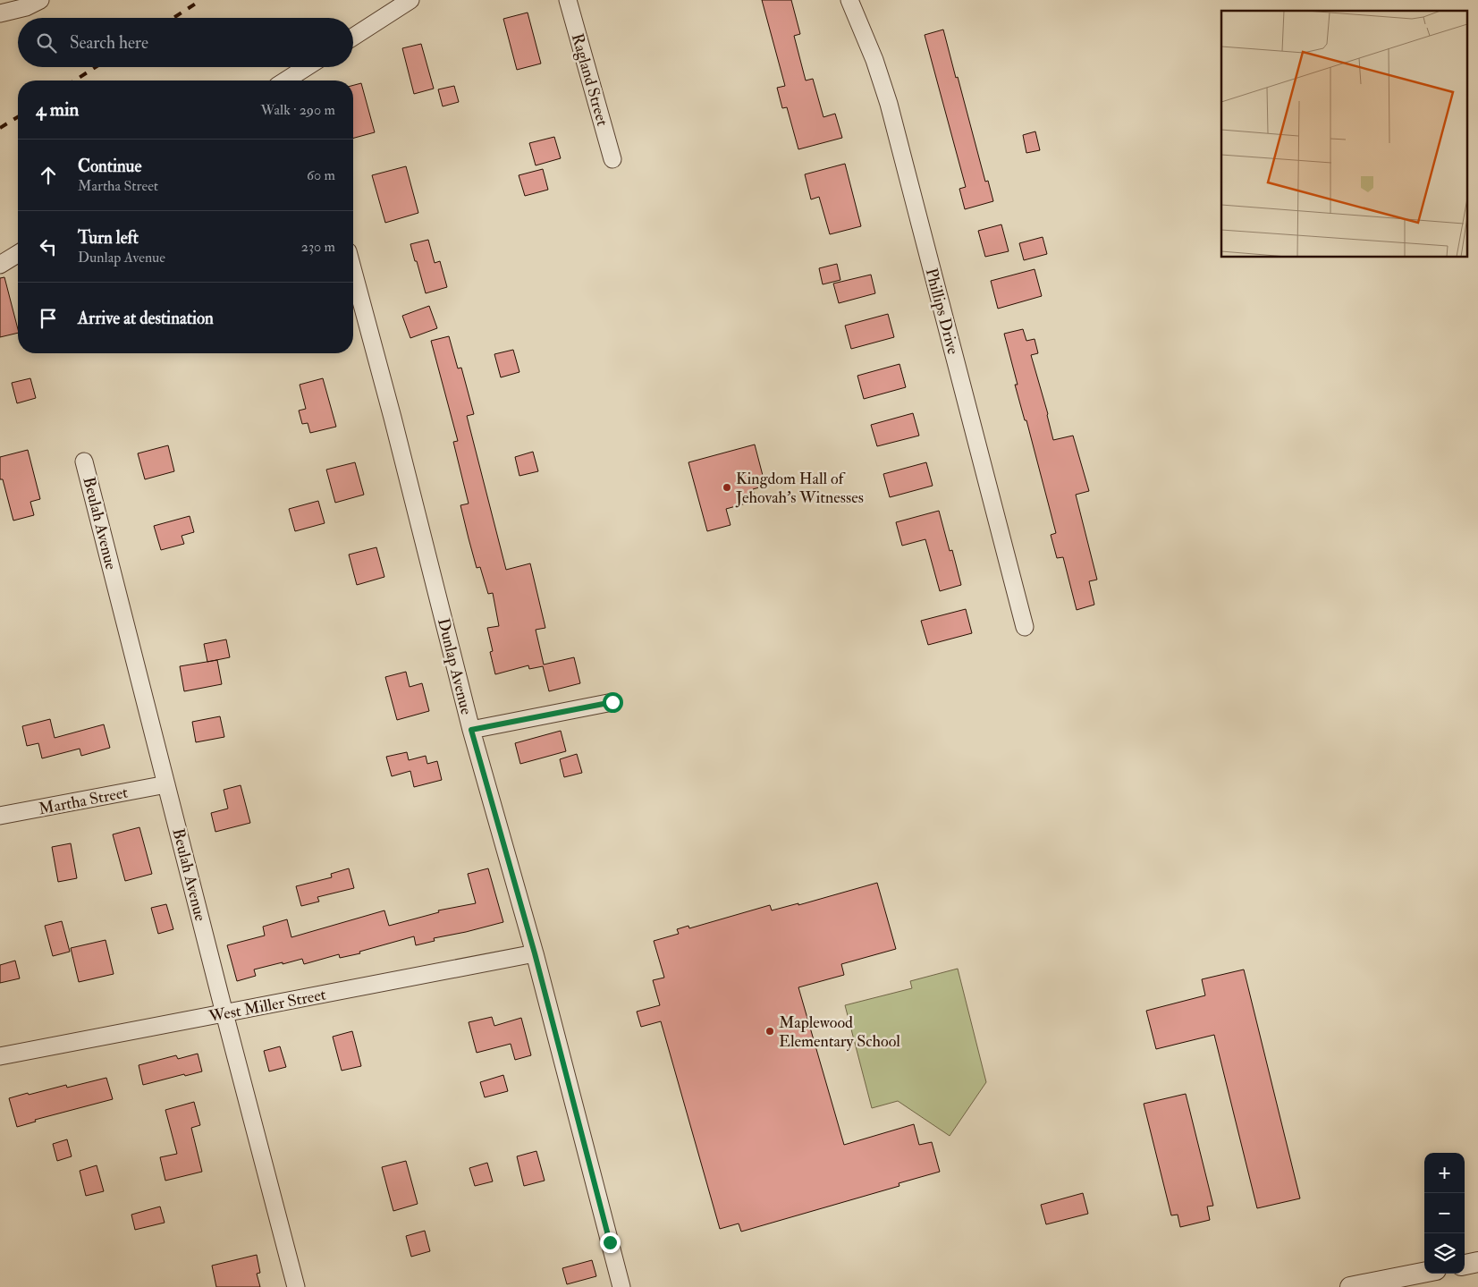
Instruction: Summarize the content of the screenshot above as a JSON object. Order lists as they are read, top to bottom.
{
  "streets": {
    "street": [
      "Ragland Street",
      "Phillips Drive",
      "Beulah Avenue",
      "Dunlap Avenue",
      "Martha Street",
      "West Miller Street"
    ]
  },
  "crossings": [
    ["Beulah Avenue", "Martha Street"],
    ["Beulah Avenue", "West Miller Street"],
    ["Dunlap Avenue", "West Miller Street"]
  ],
  "places": ["Kingdom Hall of Jehovah's Witnesses", "Maplewood Elementary School"],
  "page": {
    "search": "Search here",
    "heading": ["4 min", "Walk · 290 m"],
    "list": [
      ["Continue", "Martha Street", "60 m"],
      ["Turn left", "Dunlap Avenue", "230 m"],
      "Arrive at destination"
    ],
    "map_buttons": ["+", "−"]
  }
}
